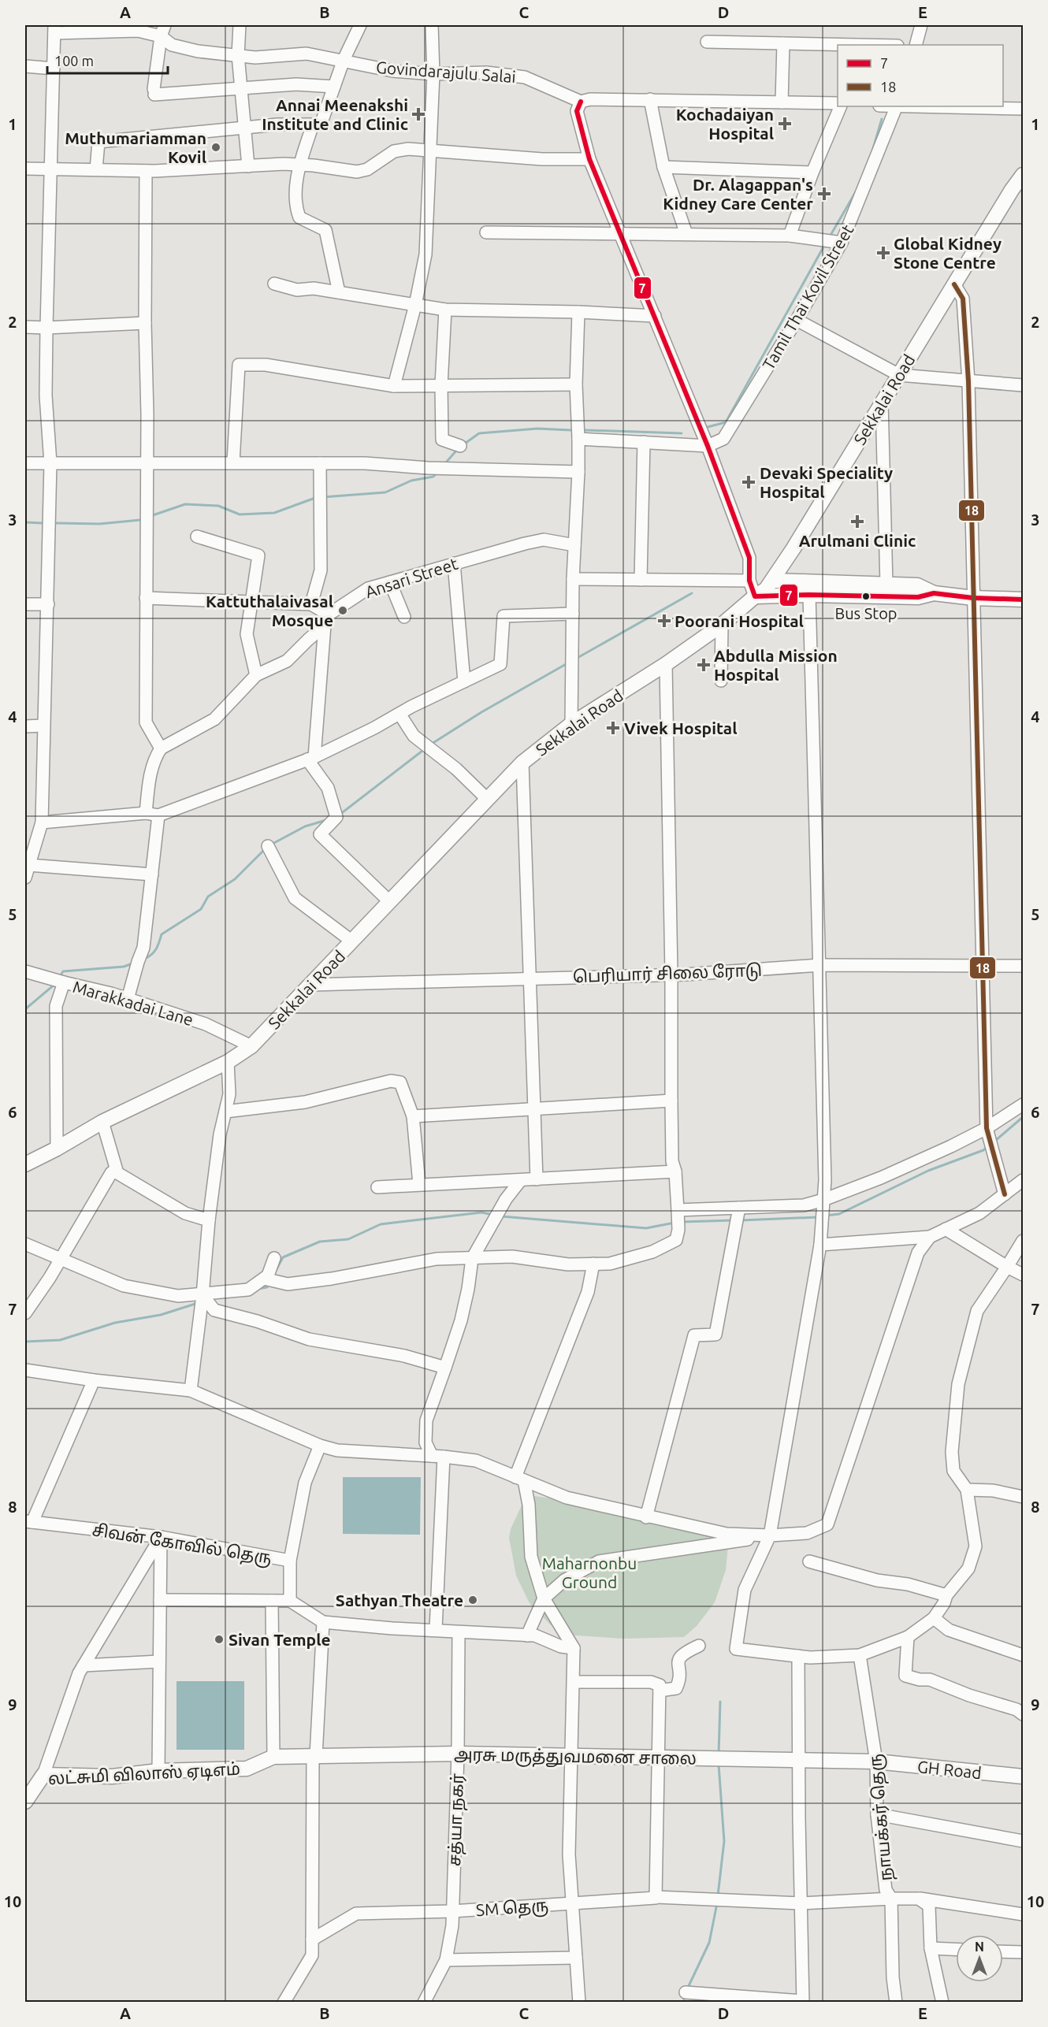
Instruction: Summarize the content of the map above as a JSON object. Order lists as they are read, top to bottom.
{
  "streets": {
    "main road": [
      "Sekkalai Road",
      "அரசு மருத்துவமனை சாலை",
      "GH Road",
      "லட்சுமி விலாஸ் ஏடிஎம்"
    ],
    "street": [
      "Govindarajulu Salai",
      "Tamil Thai Kovil Street",
      "Ansari Street",
      "பெரியார் சிலை ரோடு",
      "Marakkadai Lane",
      "சிவன் கோவில் தெரு",
      "நாயக்கர் தெரு",
      "சத்யா நகர்",
      "SM தெரு"
    ]
  },
  "crossings": [
    ["Sekkalai Road", "பெரியார் சிலை ரோடு"],
    ["Sekkalai Road", "Marakkadai Lane"],
    ["அரசு மருத்துவமனை சாலை", "GH Road"],
    ["அரசு மருத்துவமனை சாலை", "லட்சுமி விலாஸ் ஏடிஎம்"],
    ["அரசு மருத்துவமனை சாலை", "நாயக்கர் தெரு"],
    ["அரசு மருத்துவமனை சாலை", "சத்யா நகர்"],
    ["GH Road", "நாயக்கர் தெரு"],
    ["நாயக்கர் தெரு", "SM தெரு"],
    ["சத்யா நகர்", "SM தெரு"]
  ],
  "parks": ["Maharnonbu Ground"],
  "places": {
    "health": [
      "Annai Meenakshi Institute and Clinic",
      "Kochadaiyan Hospital",
      "Dr. Alagappan's Kidney Care Center",
      "Global Kidney Stone Centre",
      "Devaki Speciality Hospital",
      "Arulmani Clinic",
      "Poorani Hospital",
      "Abdulla Mission Hospital",
      "Vivek Hospital"
    ],
    "other": [
      "Muthumariamman Kovil",
      "Bus Stop",
      "Kattuthalaivasal Mosque",
      "Sathyan Theatre",
      "Sivan Temple"
    ]
  },
  "lines": ["transit line 7", "transit line 18"],
  "legend": ["7", "18"],
  "scale_bar": "100 m",
  "north": "top",
  "grid": {
    "columns": [
      "A",
      "B",
      "C",
      "D",
      "E"
    ],
    "rows": [
      "1",
      "2",
      "3",
      "4",
      "5",
      "6",
      "7",
      "8",
      "9",
      "10"
    ]
  }
}
